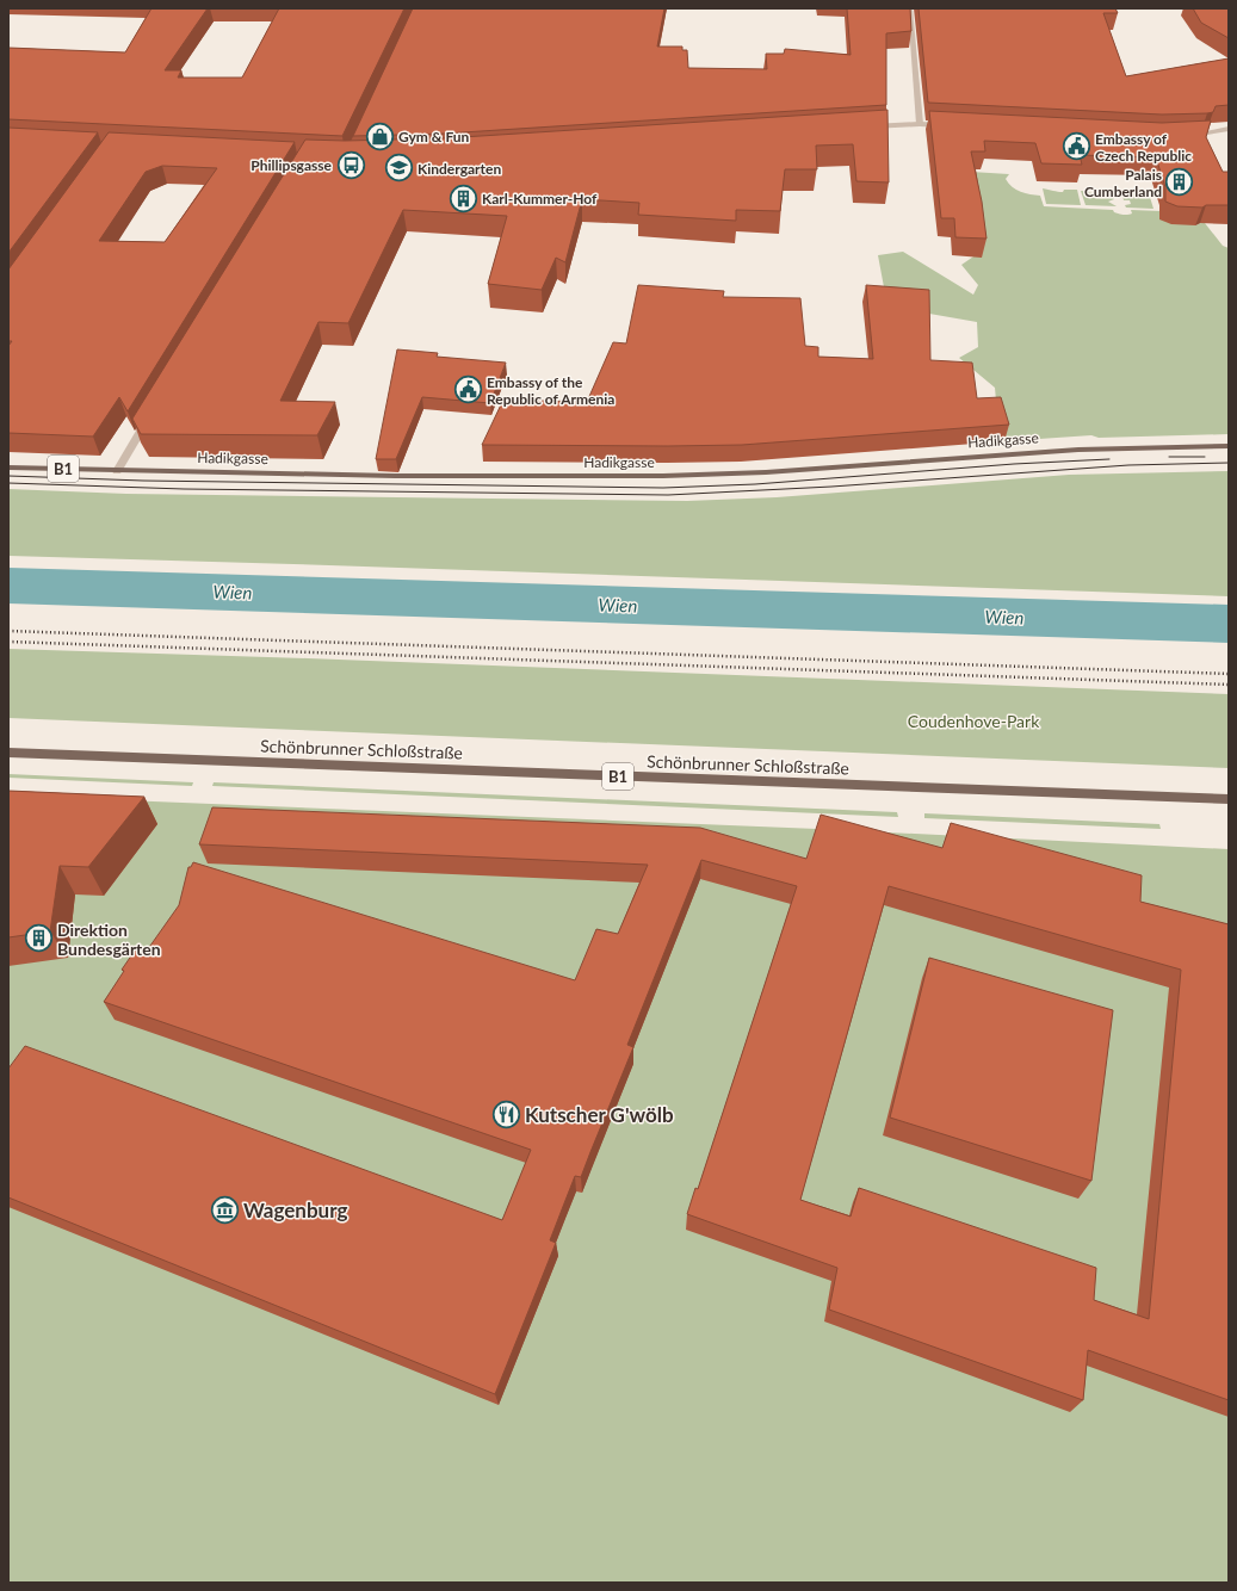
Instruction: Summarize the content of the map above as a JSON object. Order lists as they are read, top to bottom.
{
  "streets": {
    "main road": ["Hadikgasse", "B1", "Schönbrunner Schloßstraße"]
  },
  "water": ["Wien"],
  "parks": ["Coudenhove-Park"],
  "places": {
    "shop": ["Gym & Fun"],
    "public building": ["Embassy of Czech Republic", "Embassy of the Republic of Armenia"],
    "bus stop": ["Phillipsgasse"],
    "school or university": ["Kindergarten"],
    "building": ["Palais Cumberland", "Karl-Kummer-Hof", "Direktion Bundesgärten"],
    "restaurant": ["Kutscher G'wölb"],
    "museum": ["Wagenburg"]
  }
}
